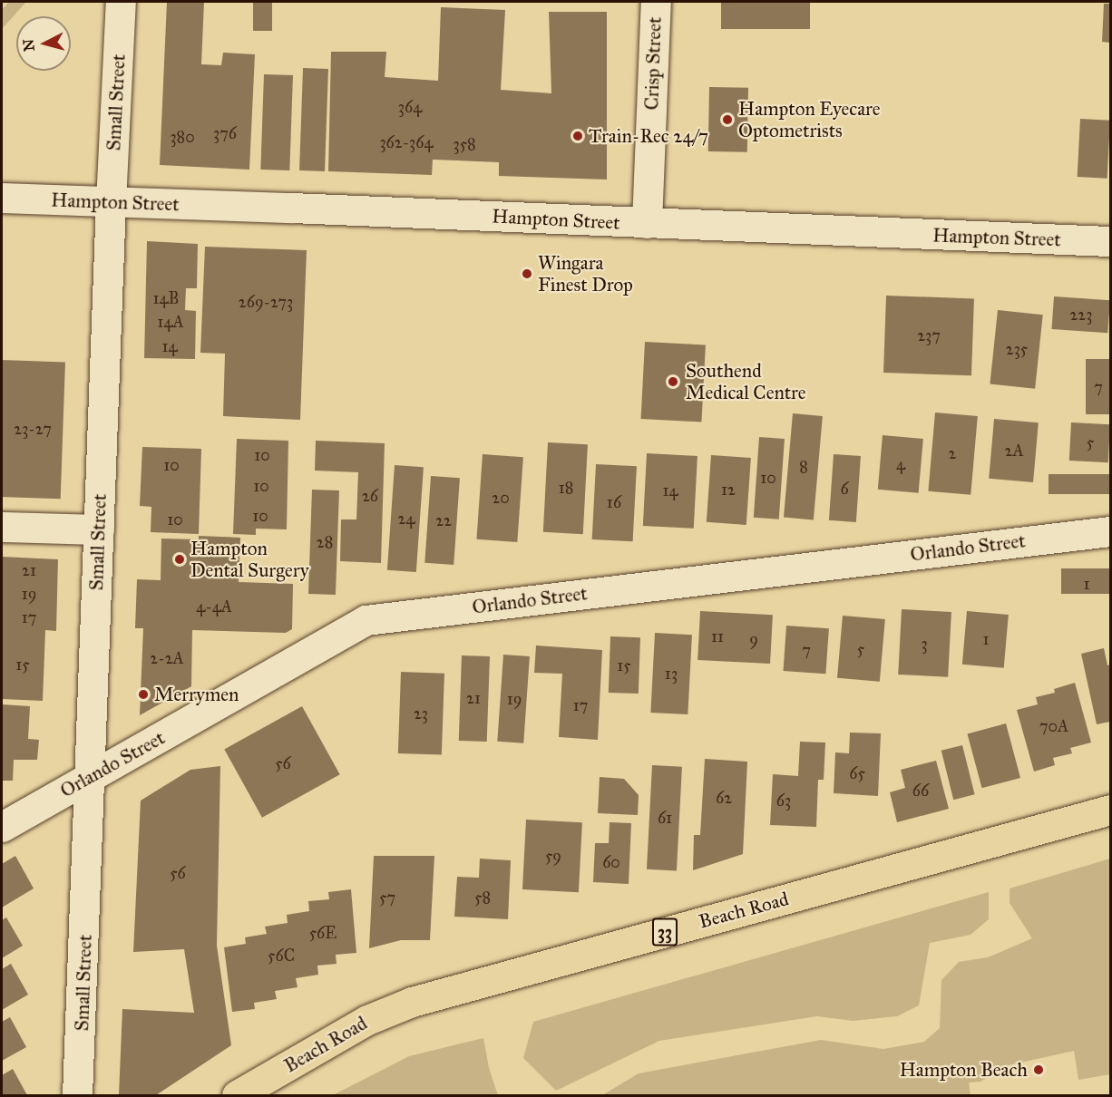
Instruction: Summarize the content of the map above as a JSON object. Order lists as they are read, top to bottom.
{
  "streets": {
    "main road": ["Beach Road", "33"],
    "street": [
      "Crisp Street",
      "Small Street",
      "Hampton Street",
      "Orlando Street"
    ]
  },
  "crossings": [
    ["Crisp Street", "Hampton Street"],
    ["Small Street", "Hampton Street"],
    ["Small Street", "Orlando Street"]
  ],
  "places": [
    "Hampton Eyecare Optometrists",
    "Train-Rec 24/7",
    "Wingara Finest Drop",
    "Southend Medical Centre",
    "Hampton Dental Surgery",
    "Merrymen",
    "Hampton Beach"
  ],
  "house_numbers": [
    "364",
    "376",
    "380",
    "362-364",
    "358",
    "14B",
    "269-273",
    "223",
    "14A",
    "237",
    "14",
    "235",
    "7",
    "23-27",
    "5",
    "2A",
    "2",
    "10",
    "4",
    "10",
    "8",
    "10",
    "10",
    "18",
    "6",
    "12",
    "14",
    "26",
    "20",
    "16",
    "10",
    "24",
    "10",
    "22",
    "28",
    "21",
    "1",
    "19",
    "4-4A",
    "17",
    "11",
    "9",
    "1",
    "3",
    "5",
    "7",
    "2-2A",
    "15",
    "15",
    "13",
    "21",
    "19",
    "17",
    "23",
    "70A",
    "56",
    "65",
    "66",
    "62",
    "63",
    "61",
    "59",
    "60",
    "56",
    "57",
    "58",
    "56E",
    "56C"
  ],
  "north": "left"
}
